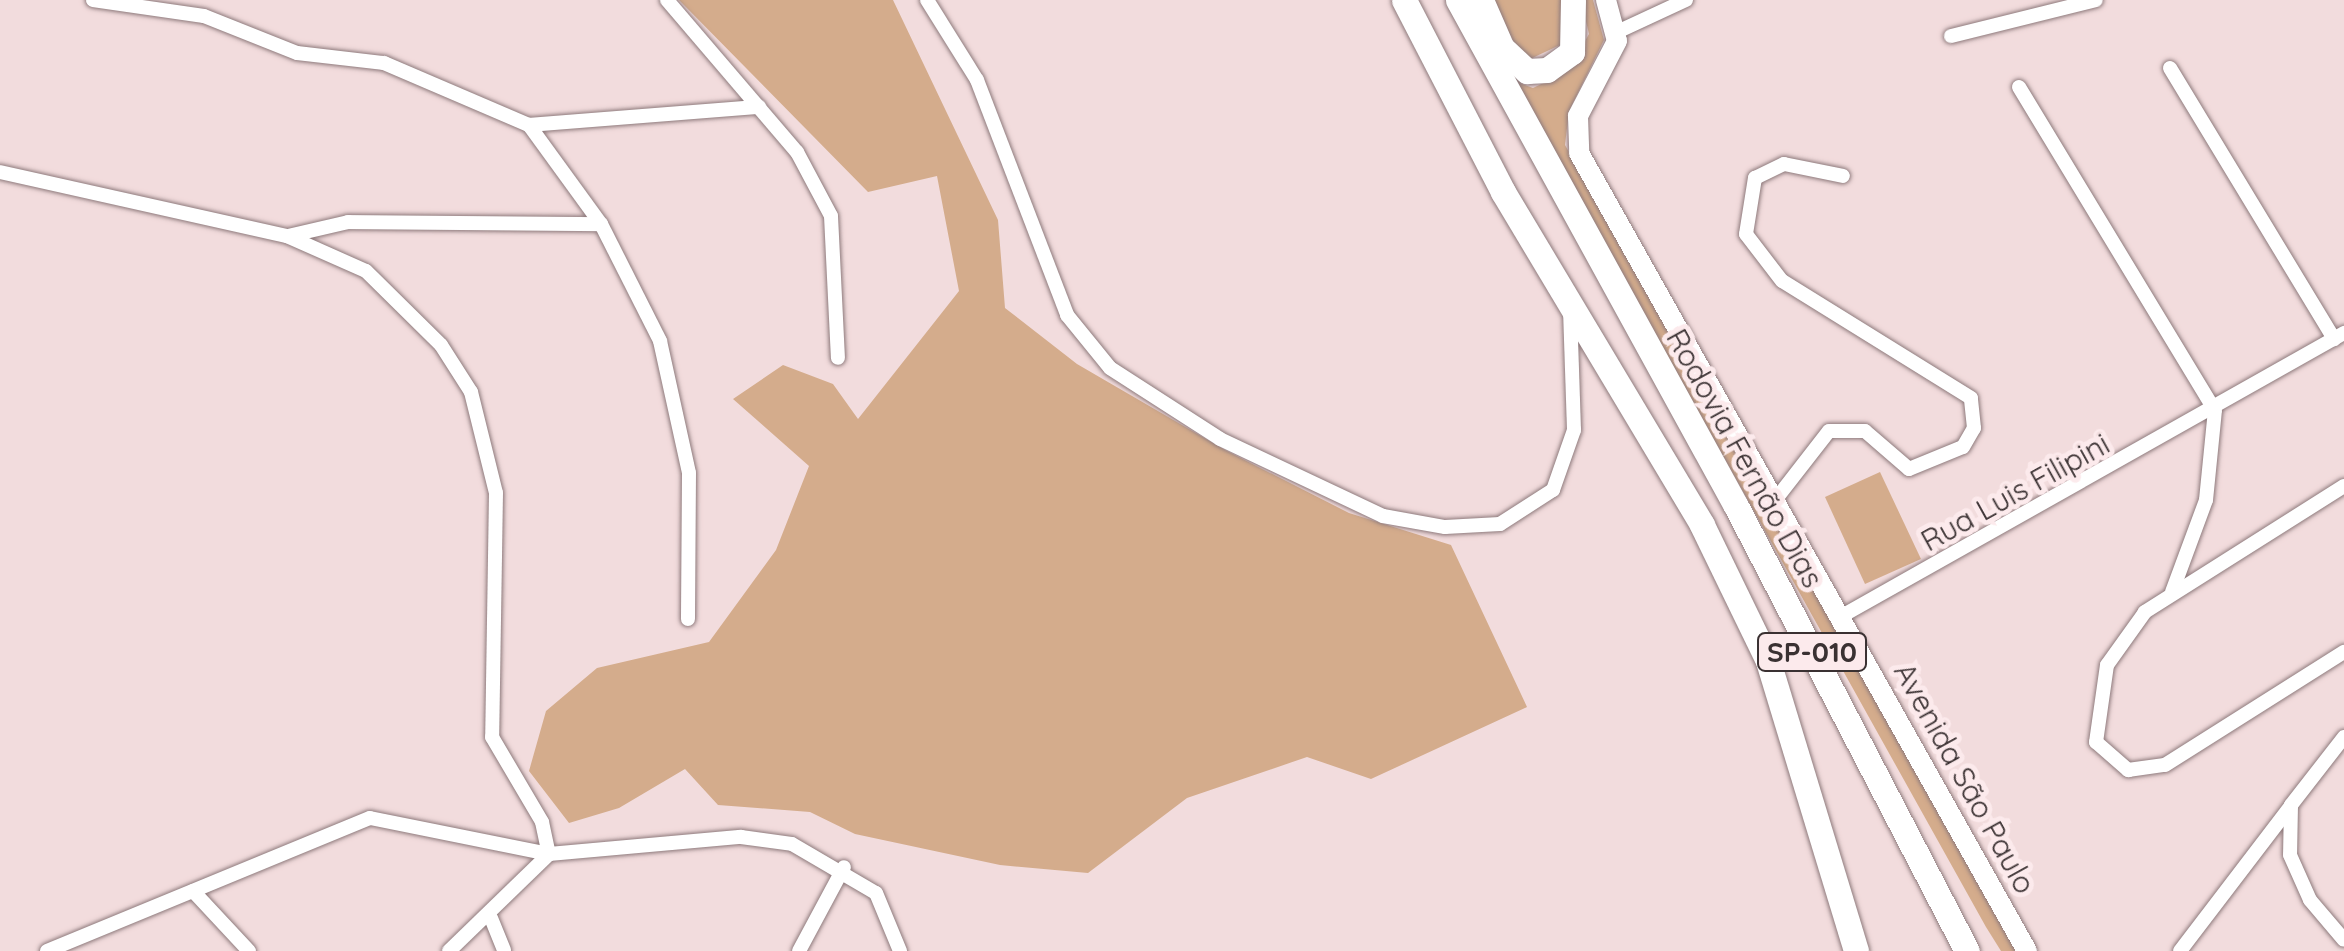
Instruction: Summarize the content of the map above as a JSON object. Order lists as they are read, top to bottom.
{
  "streets": {
    "highway": ["Rodovia Fernão Dias", "SP-010"],
    "street": ["Rua Luis Filipini", "Avenida São Paulo"]
  },
  "crossings": [
    ["Rua Luis Filipini", "Avenida São Paulo"]
  ]
}
